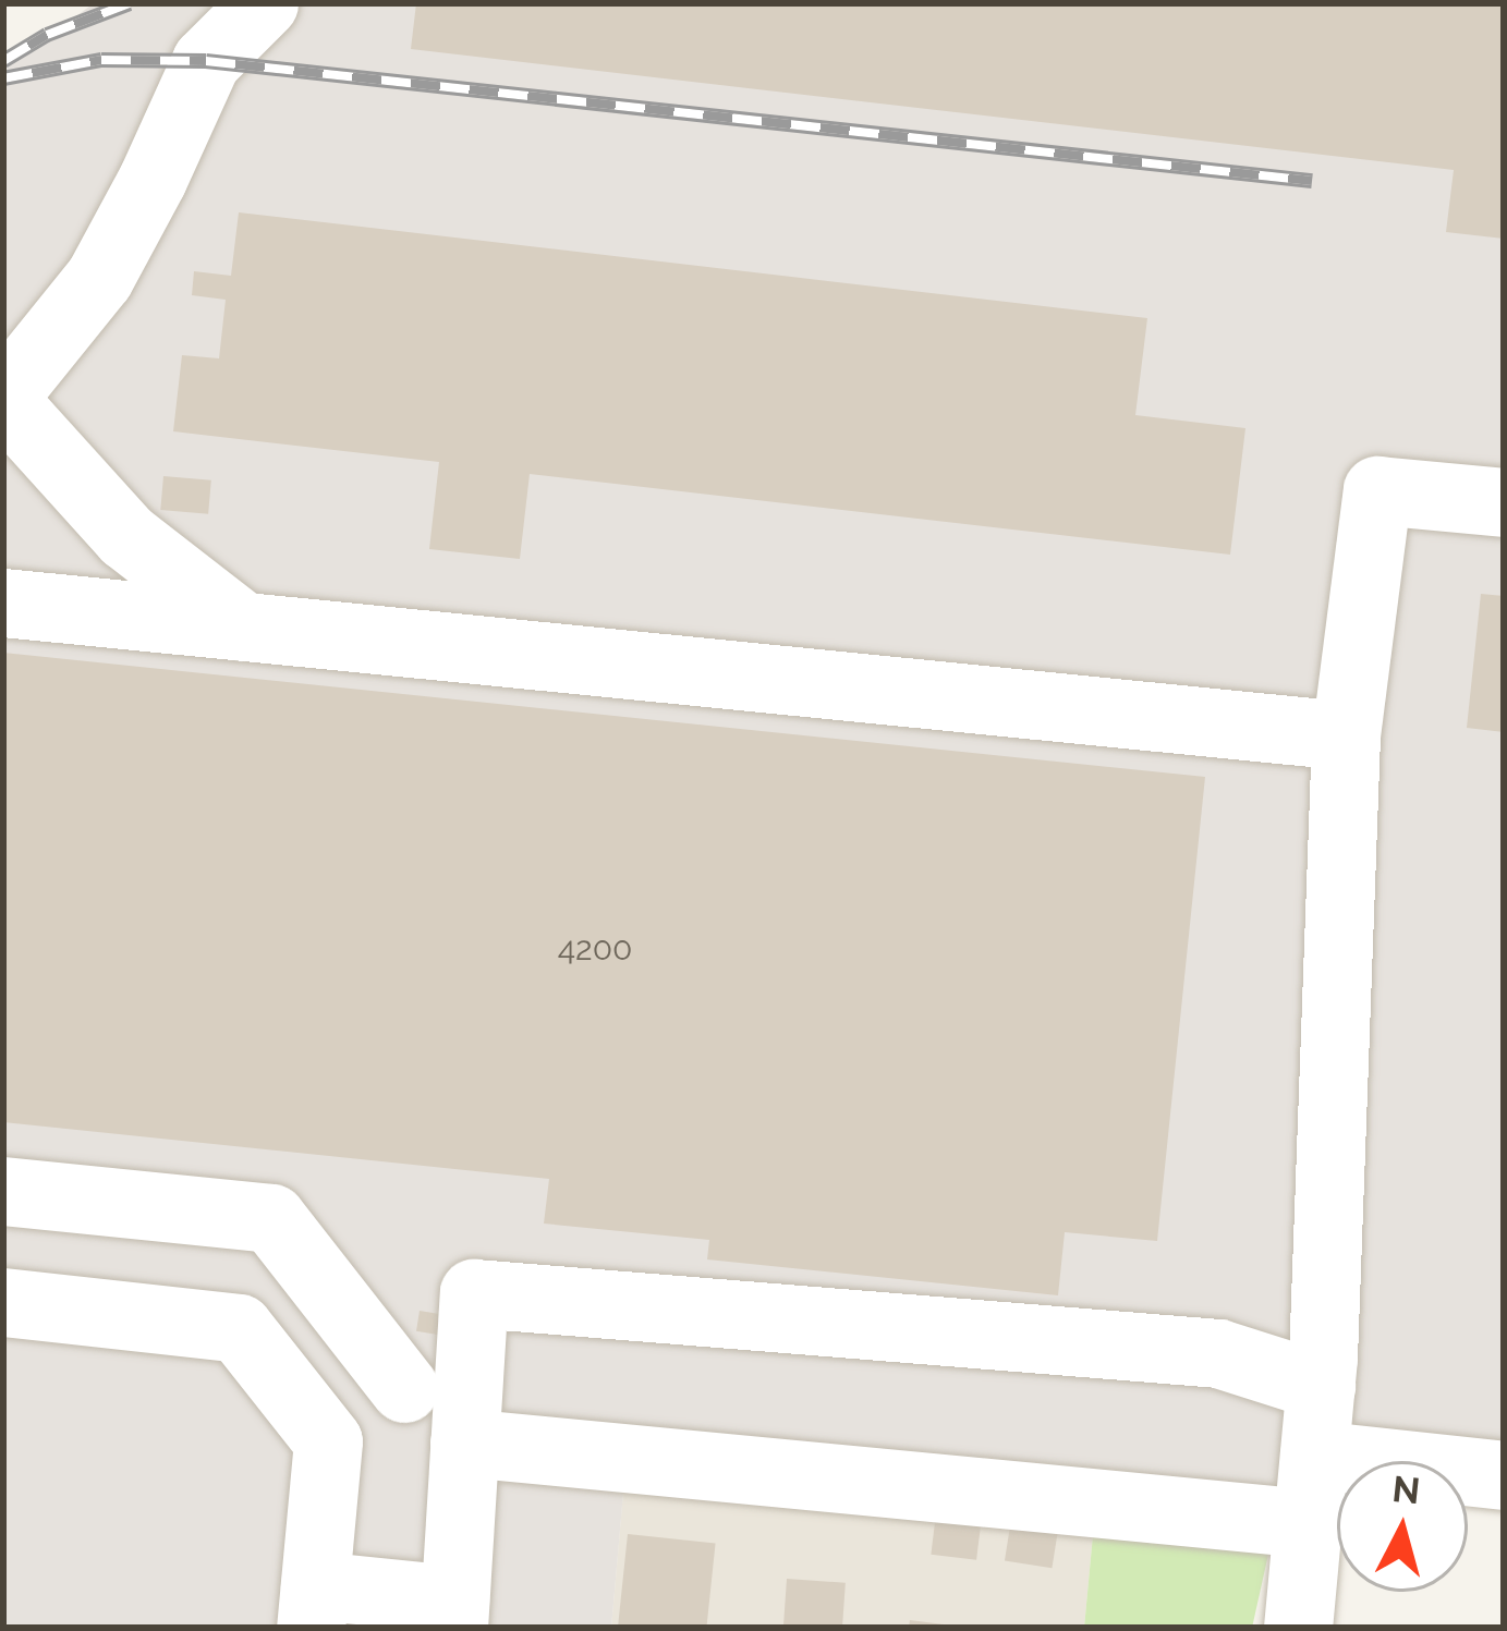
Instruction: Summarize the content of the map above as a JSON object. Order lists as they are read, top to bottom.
{
  "house_numbers": ["4200"],
  "north": "top"
}
